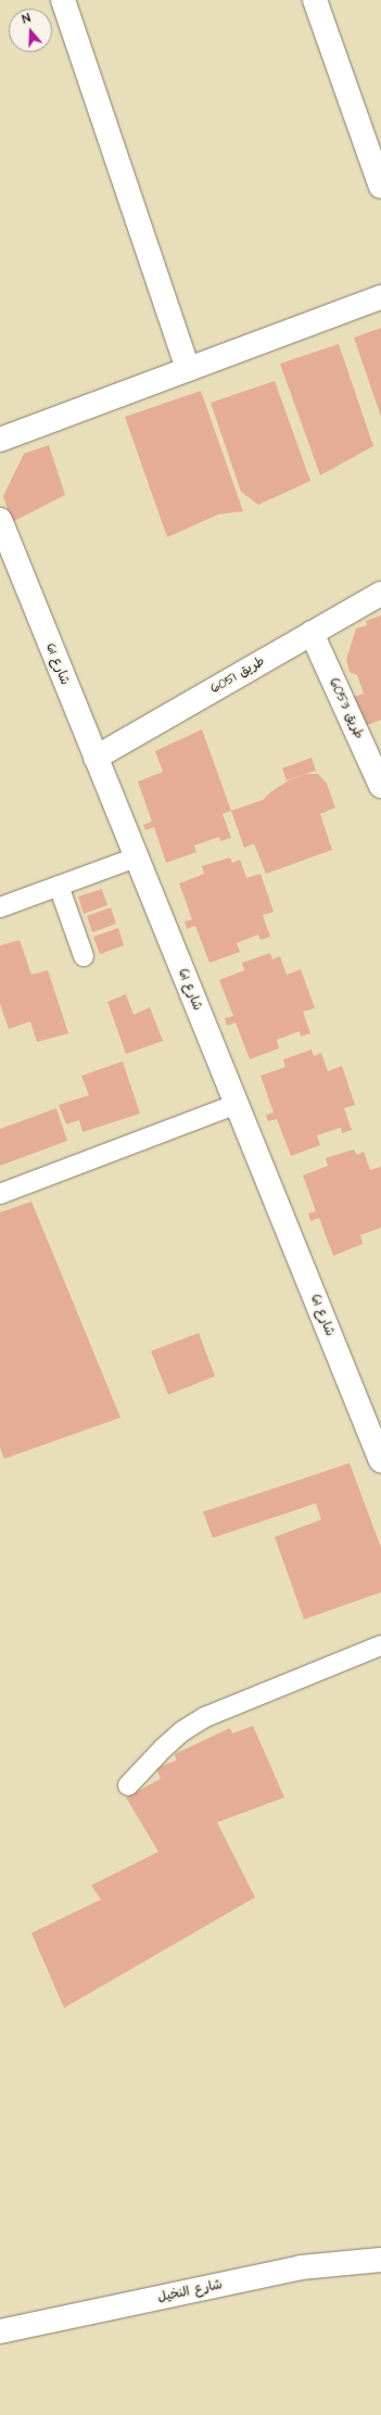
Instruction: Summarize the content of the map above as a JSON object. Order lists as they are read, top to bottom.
{
  "streets": {
    "street": [
      "شارع 61",
      "طريق 6051",
      "طريق 6053",
      "شارع النخيل"
    ]
  },
  "crossings": [
    ["شارع 61", "طريق 6051"],
    ["طريق 6051", "طريق 6053"]
  ],
  "north": "top"
}
